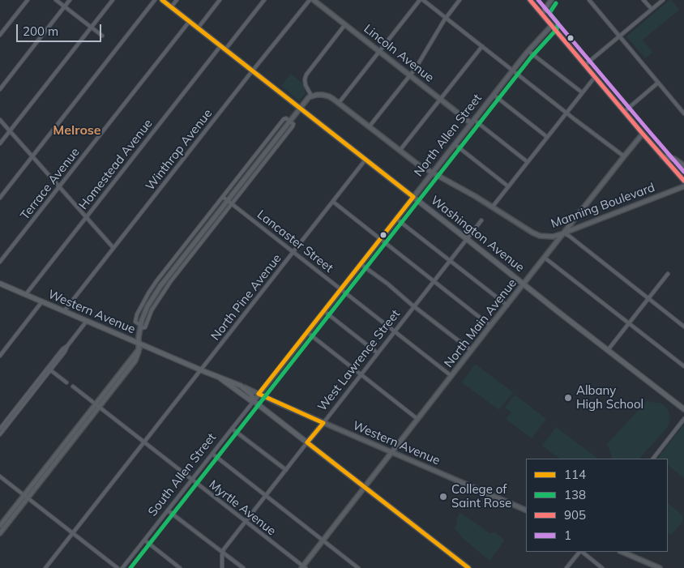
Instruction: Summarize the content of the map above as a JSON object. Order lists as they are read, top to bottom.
{
  "streets": {
    "main road": ["Washington Avenue", "Western Avenue"],
    "street": [
      "Lincoln Avenue",
      "North Allen Street",
      "Winthrop Avenue",
      "Homestead Avenue",
      "Terrace Avenue",
      "Manning Boulevard",
      "Lancaster Street",
      "North Pine Avenue",
      "North Main Avenue",
      "West Lawrence Street",
      "South Allen Street",
      "Myrtle Avenue"
    ]
  },
  "crossings": [
    ["Lincoln Avenue", "North Allen Street"],
    ["North Allen Street", "Manning Boulevard"],
    ["North Allen Street", "Washington Avenue"],
    ["North Allen Street", "Lancaster Street"],
    ["North Allen Street", "Western Avenue"],
    ["North Allen Street", "South Allen Street"],
    ["Winthrop Avenue", "Washington Avenue"],
    ["Winthrop Avenue", "Western Avenue"],
    ["Homestead Avenue", "Washington Avenue"],
    ["Homestead Avenue", "Western Avenue"],
    ["Terrace Avenue", "Washington Avenue"],
    ["Manning Boulevard", "North Main Avenue"],
    ["Washington Avenue", "North Pine Avenue"],
    ["Washington Avenue", "North Main Avenue"],
    ["Washington Avenue", "West Lawrence Street"],
    ["Lancaster Street", "North Pine Avenue"],
    ["Lancaster Street", "North Main Avenue"],
    ["Lancaster Street", "West Lawrence Street"],
    ["North Pine Avenue", "Western Avenue"],
    ["North Pine Avenue", "Myrtle Avenue"],
    ["Western Avenue", "North Main Avenue"],
    ["Western Avenue", "West Lawrence Street"],
    ["Western Avenue", "South Allen Street"],
    ["North Main Avenue", "Myrtle Avenue"],
    ["West Lawrence Street", "Myrtle Avenue"],
    ["South Allen Street", "Myrtle Avenue"]
  ],
  "districts": ["Melrose"],
  "places": ["Albany High School", "College of Saint Rose"],
  "lines": [
    "transit line 114",
    "transit line 905",
    "transit line 1",
    "transit line 138"
  ],
  "legend": [
    "114",
    "138",
    "905",
    "1"
  ],
  "scale_bar": "200 m"
}
